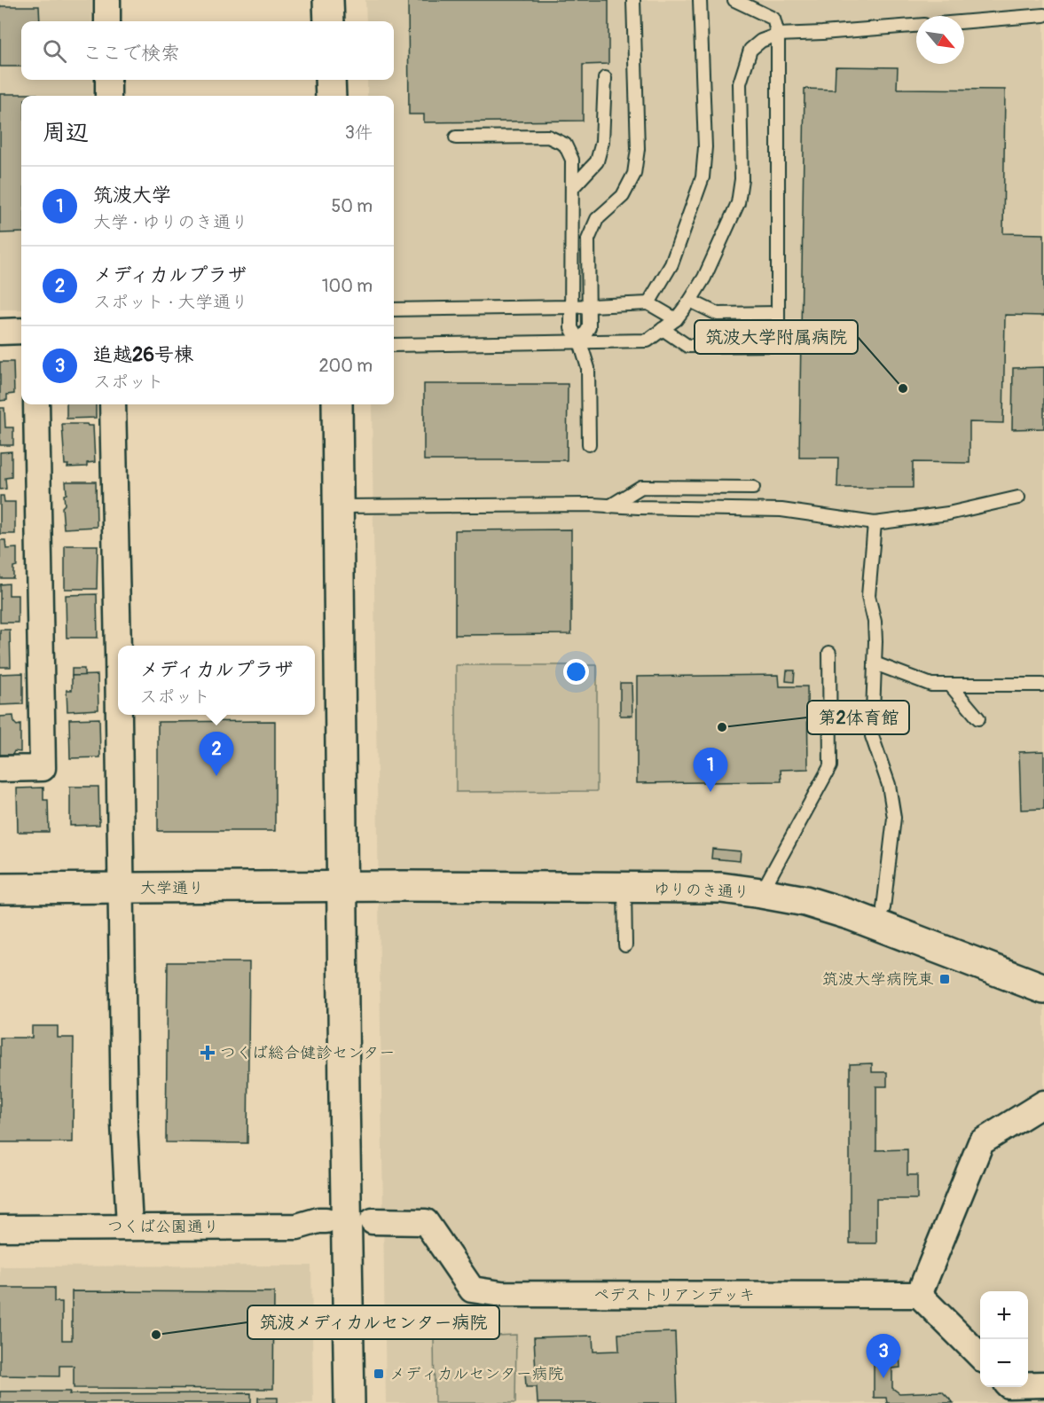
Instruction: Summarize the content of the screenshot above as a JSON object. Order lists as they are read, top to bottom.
{
  "streets": {
    "street": [
      "大学通り",
      "ゆりのき通り",
      "つくば公園通り",
      "ペデストリアンデッキ"
    ]
  },
  "crossings": [
    ["大学通り", "ゆりのき通り"]
  ],
  "places": {
    "other": ["筑波大学附属病院", "第2体育館", "筑波メディカルセンター病院"],
    "transit": ["筑波大学病院東", "メディカルセンター病院"],
    "health": ["つくば総合健診センター"]
  },
  "north": "bottom right",
  "page": {
    "search": "ここで検索",
    "heading": ["周辺", "3件"],
    "list": [
      {
        "mark": "1",
        "name": "筑波大学",
        "note": "大学 · ゆりのき通り",
        "value": "50 m"
      },
      {
        "mark": "2",
        "name": "メディカルプラザ",
        "note": "スポット · 大学通り",
        "value": "100 m"
      },
      {
        "mark": "3",
        "name": "追越26号棟",
        "note": "スポット",
        "value": "200 m"
      }
    ],
    "popup": ["メディカルプラザ", "スポット"],
    "pins": ["2", "1", "3"],
    "map_buttons": ["+", "−"]
  }
}
